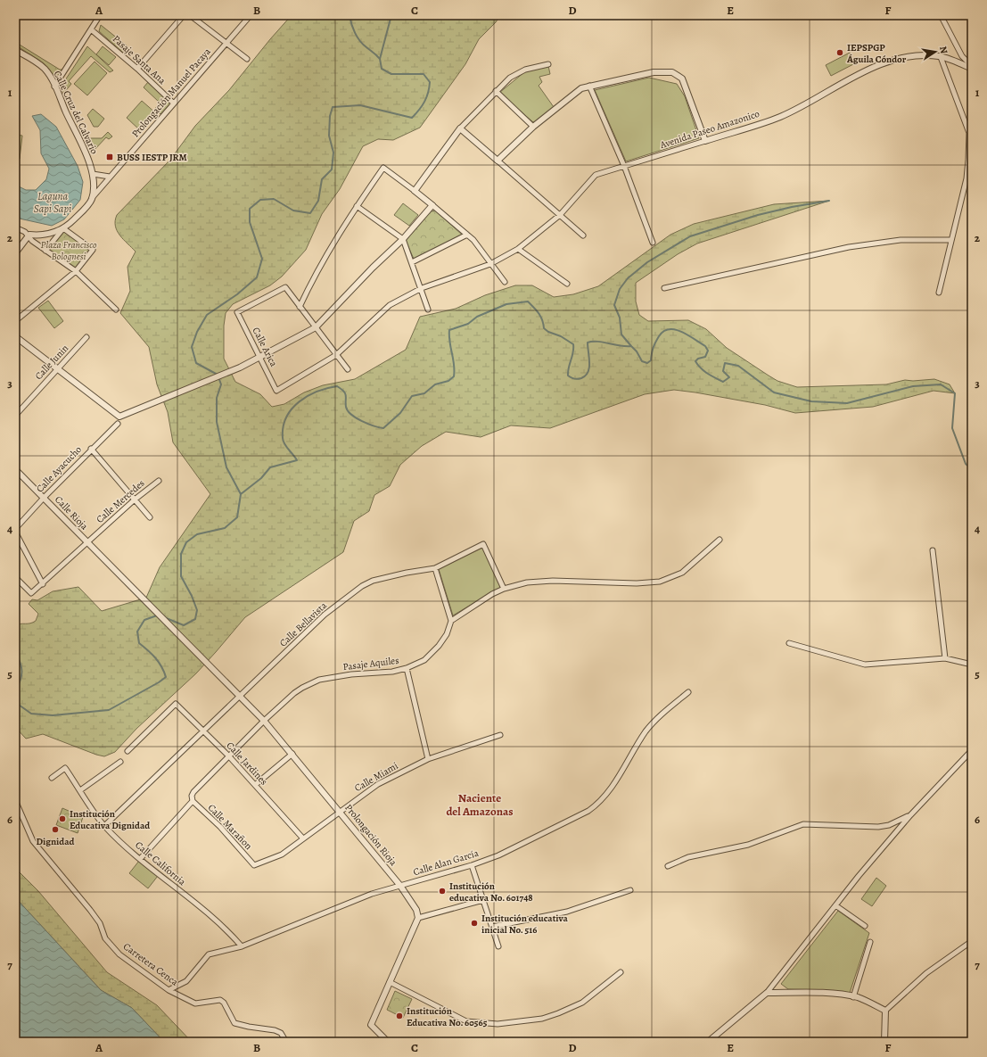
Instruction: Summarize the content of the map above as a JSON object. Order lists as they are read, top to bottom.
{
  "streets": {
    "street": [
      "Pasaje Santa Ana",
      "Prolongación Manuel Pacaya",
      "Calle Cruz del Calvario",
      "Avenida Paseo Amazonico",
      "Calle Arica",
      "Calle Junin",
      "Calle Ayacucho",
      "Calle Mercedes",
      "Calle Rioja",
      "Calle Bellavista",
      "Pasaje Aquiles",
      "Calle Jardines",
      "Calle Miami",
      "Calle Marañon",
      "Prolongación Rioja",
      "Calle Alan García",
      "Calle California",
      "Carretera Cenca"
    ]
  },
  "crossings": [
    ["Pasaje Santa Ana", "Prolongación Manuel Pacaya"],
    ["Prolongación Manuel Pacaya", "Calle Cruz del Calvario"],
    ["Avenida Paseo Amazonico", "Calle Arica"],
    ["Calle Ayacucho", "Calle Rioja"],
    ["Calle Mercedes", "Calle Rioja"],
    ["Calle Rioja", "Prolongación Rioja"],
    ["Calle Bellavista", "Calle Jardines"],
    ["Calle Bellavista", "Prolongación Rioja"],
    ["Calle Bellavista", "Calle California"],
    ["Pasaje Aquiles", "Calle Jardines"],
    ["Pasaje Aquiles", "Calle Marañon"],
    ["Pasaje Aquiles", "Prolongación Rioja"],
    ["Pasaje Aquiles", "Calle California"],
    ["Calle Jardines", "Calle Miami"],
    ["Calle Miami", "Calle Marañon"],
    ["Calle Miami", "Prolongación Rioja"],
    ["Prolongación Rioja", "Calle Alan García"],
    ["Calle Alan García", "Calle California"],
    ["Calle Alan García", "Carretera Cenca"]
  ],
  "districts": ["Naciente del Amazonas"],
  "water": ["Laguna Sapi Sapi"],
  "parks": ["Plaza Francisco Bolognesi"],
  "places": {
    "other": [
      "IEPSPGP Águila Cóndor",
      "Institución Educativa Dignidad",
      "Dignidad",
      "Institución educativa No. 601748",
      "Institución educativa inicial No. 516",
      "Institución Educativa No. 60565"
    ],
    "transit": ["BUSS IESTP JRM"]
  },
  "north": "right",
  "grid": {
    "columns": [
      "A",
      "B",
      "C",
      "D",
      "E",
      "F"
    ],
    "rows": [
      "1",
      "2",
      "3",
      "4",
      "5",
      "6",
      "7"
    ]
  }
}
